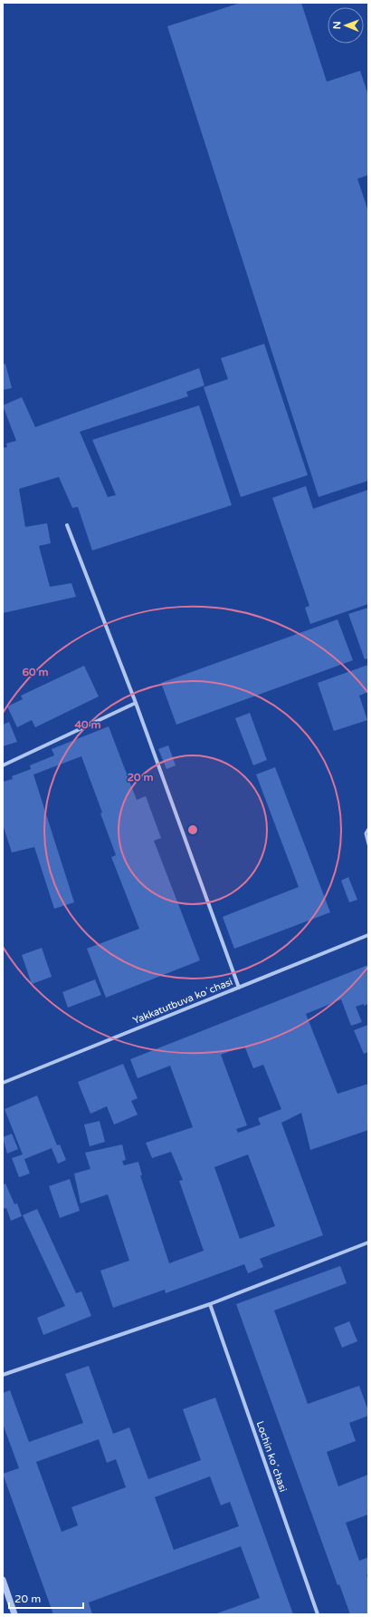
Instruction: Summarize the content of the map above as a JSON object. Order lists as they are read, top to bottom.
{
  "streets": {
    "street": ["Yakkatutbuva koʻchasi", "Lochin koʻchasi"]
  },
  "scale_bar": "20 m",
  "north": "left",
  "rings": ["60 m", "40 m", "20 m"]
}
